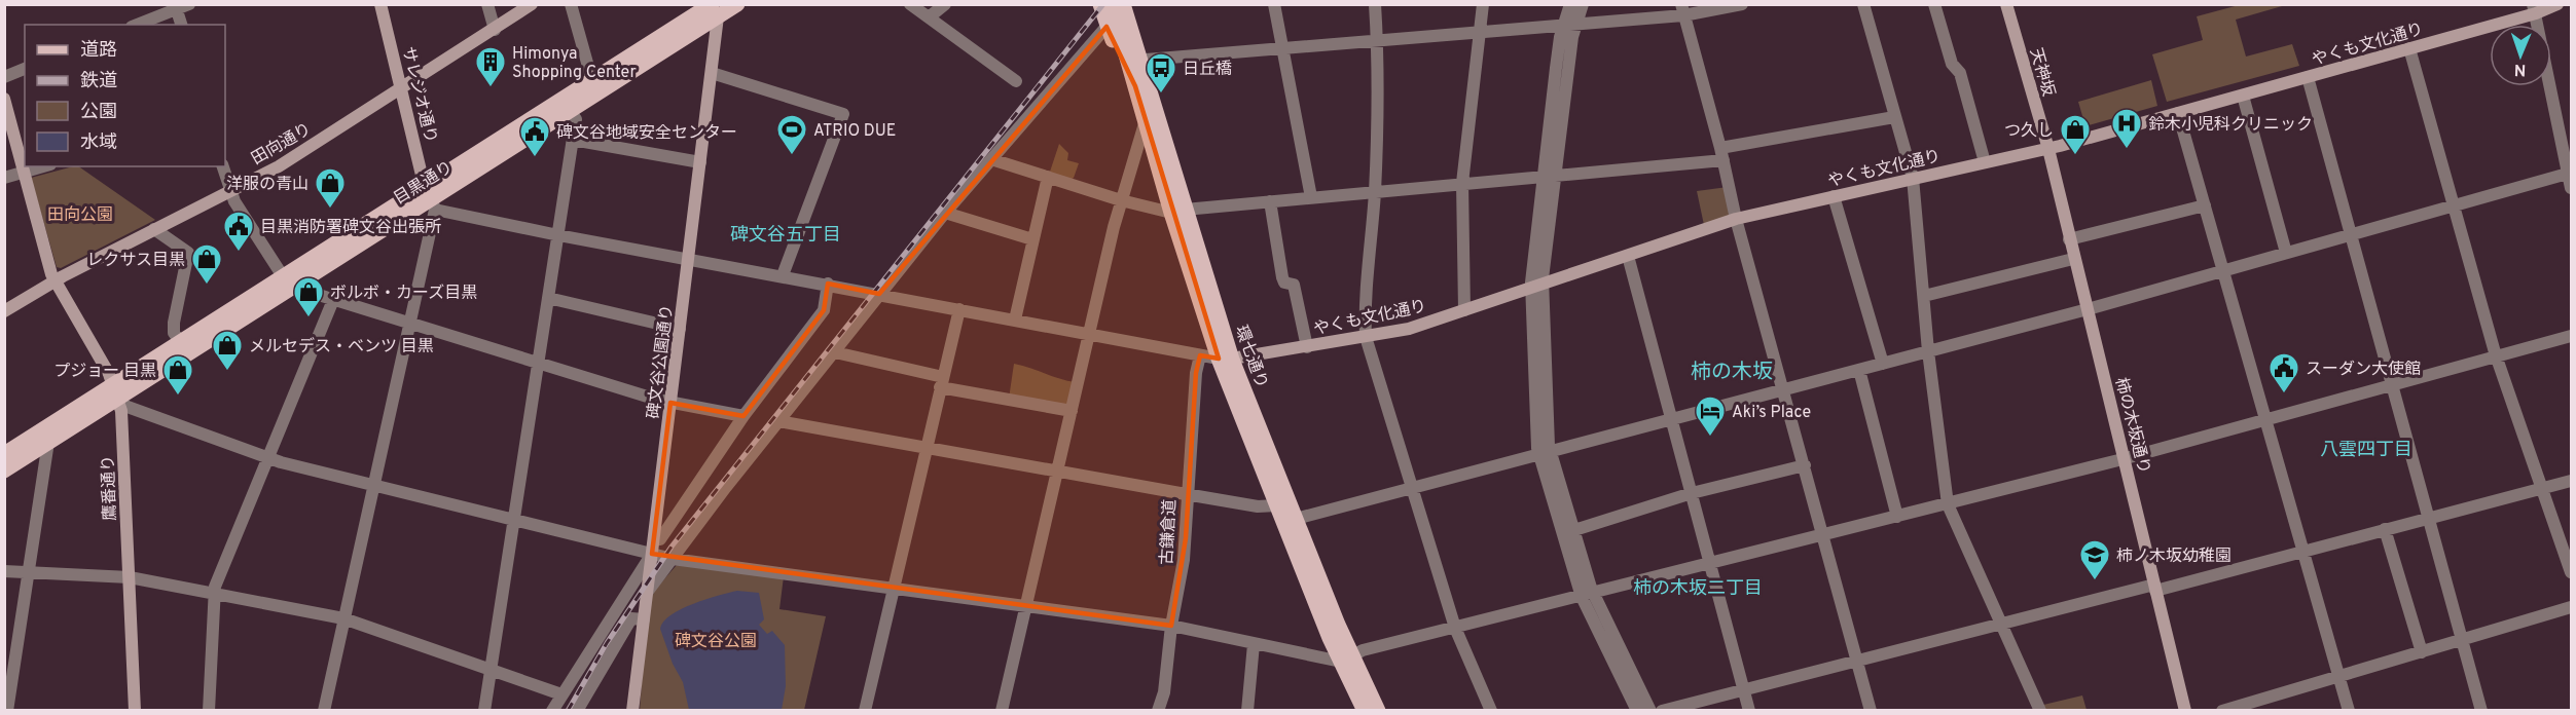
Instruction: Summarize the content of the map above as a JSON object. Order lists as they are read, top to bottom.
{
  "streets": {
    "main road": ["目黒通り", "環七通り"],
    "street": [
      "やくも文化通り",
      "天神坂",
      "サレジオ通り",
      "田向通り",
      "碑文谷公園通り",
      "柿の木坂通り",
      "鷹番通り",
      "古鎌倉道"
    ]
  },
  "crossings": [
    ["やくも文化通り", "天神坂"],
    ["やくも文化通り", "環七通り"],
    ["やくも文化通り", "柿の木坂通り"],
    ["天神坂", "柿の木坂通り"],
    ["サレジオ通り", "田向通り"],
    ["サレジオ通り", "目黒通り"],
    ["田向通り", "鷹番通り"],
    ["目黒通り", "碑文谷公園通り"],
    ["目黒通り", "鷹番通り"]
  ],
  "districts": [
    "碑文谷五丁目",
    "柿の木坂",
    "八雲四丁目",
    "柿の木坂二丁目"
  ],
  "parks": ["田向公園", "碑文谷公園"],
  "places": {
    "building": ["Himonya Shopping Center"],
    "bus stop": ["日丘橋"],
    "hospital": ["鈴木小児科クリニック"],
    "sports": ["ATRIO DUE"],
    "shop": [
      "つ久し",
      "洋服の青山",
      "レクサス目黒",
      "ボルボ・カーズ目黒",
      "メルセデス・ベンツ 目黒",
      "プジョー 目黒"
    ],
    "public building": ["碑文谷地域安全センター", "目黒消防署碑文谷出張所", "スーダン大使館"],
    "hotel": ["Aki’s Place"],
    "school or university": ["柿ノ木坂幼稚園"]
  },
  "legend": [
    "道路",
    "鉄道",
    "公園",
    "水域"
  ],
  "north": "bottom"
}
